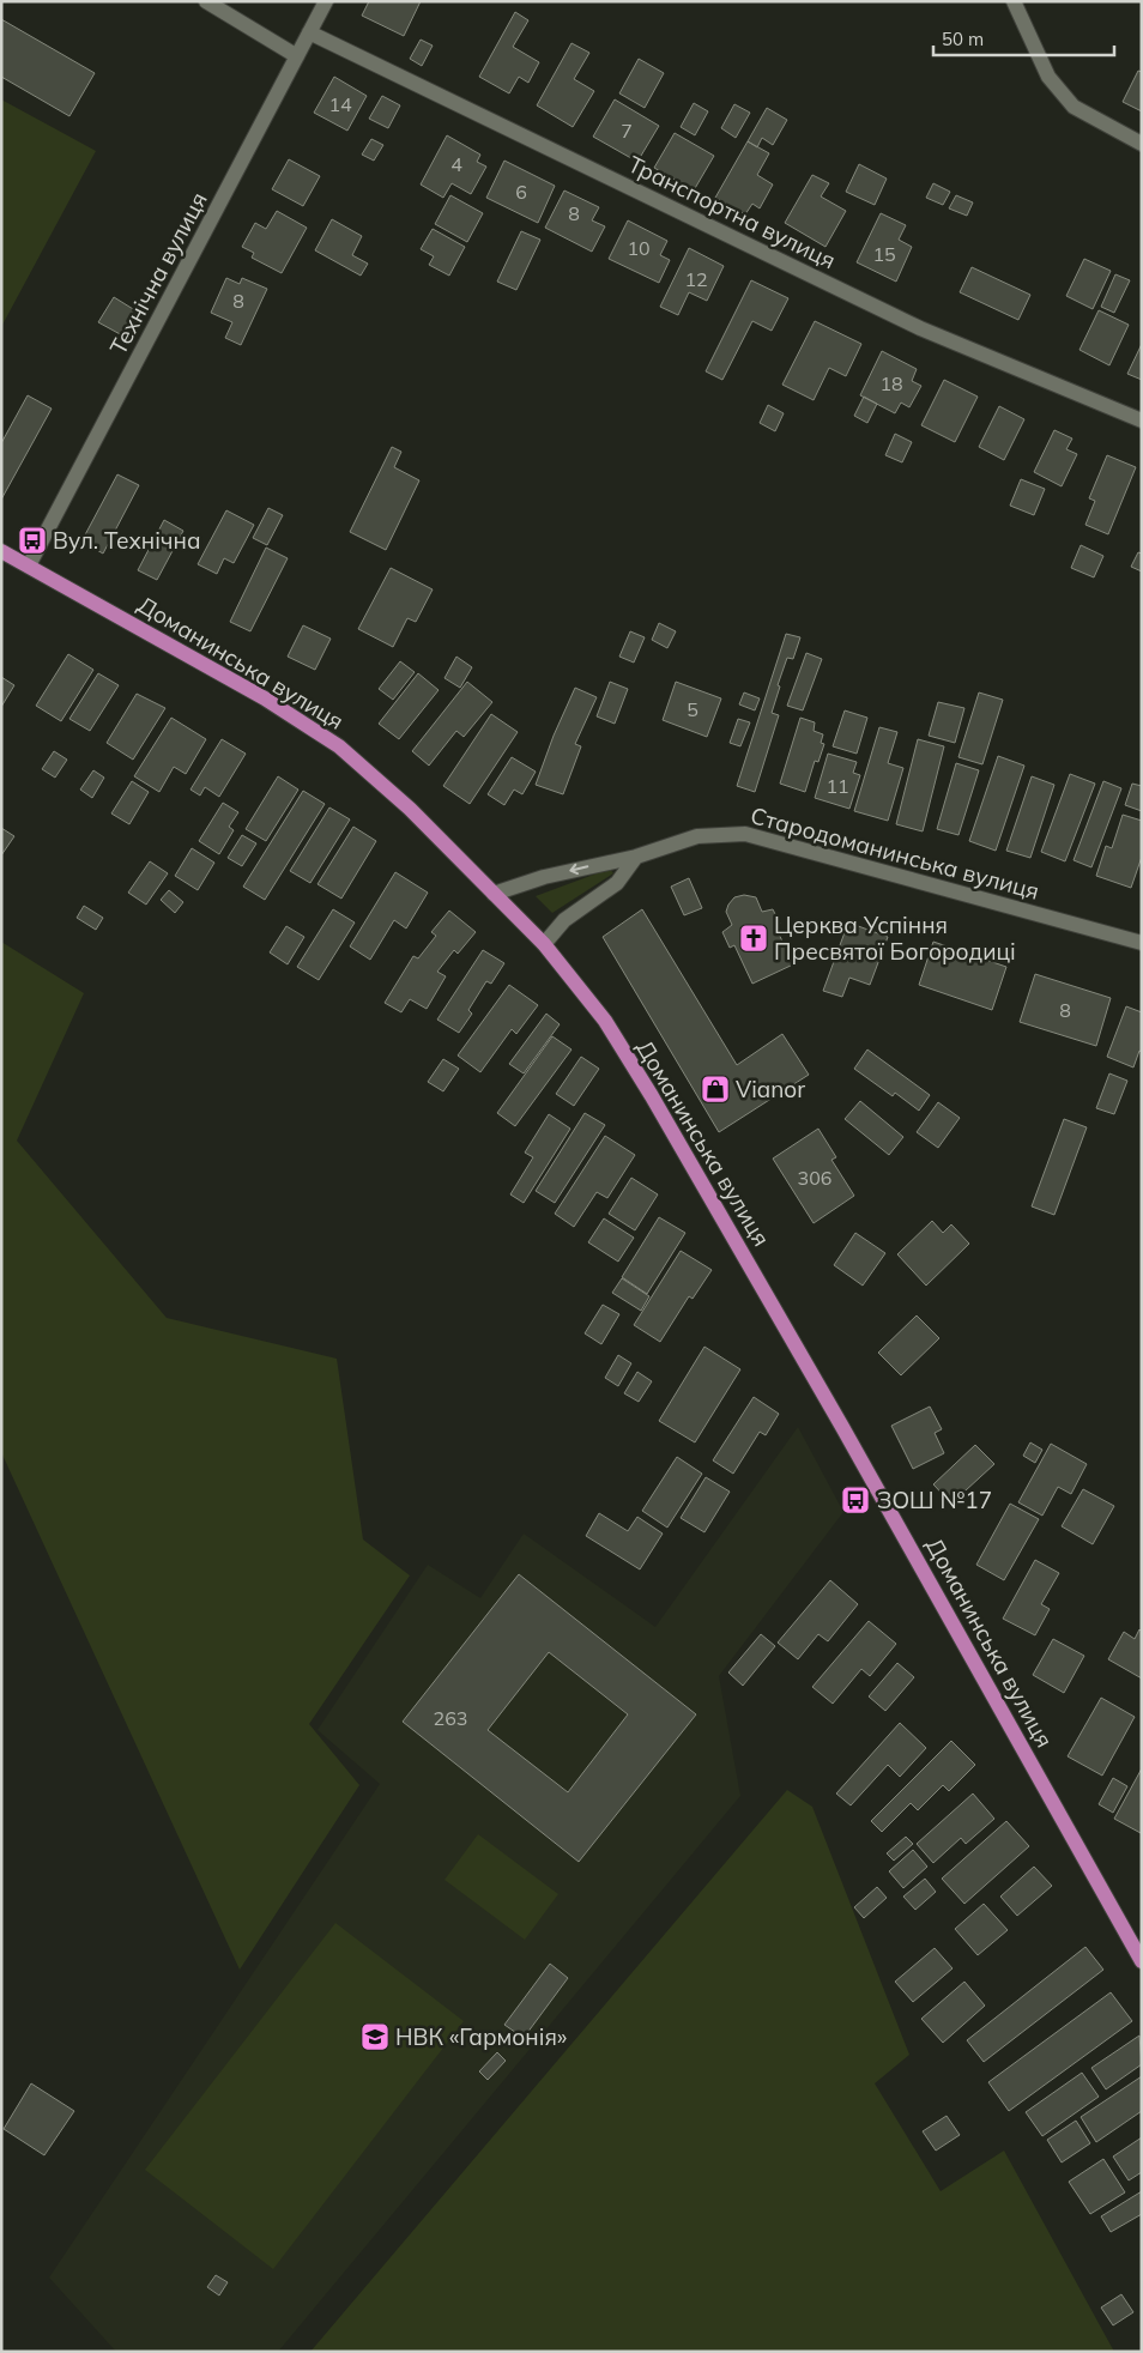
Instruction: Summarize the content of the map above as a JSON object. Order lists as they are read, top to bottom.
{
  "streets": {
    "main road": ["Доманинська вулиця"],
    "street": ["Транспортна вулиця", "Технічна вулиця", "Стародоманинська вулиця"]
  },
  "crossings": [
    ["Транспортна вулиця", "Технічна вулиця"],
    ["Технічна вулиця", "Доманинська вулиця"],
    ["Доманинська вулиця", "Стародоманинська вулиця"]
  ],
  "places": {
    "bus stop": ["Вул. Технічна", "ЗОШ №17"],
    "church": ["Церква Успіння Пресвятої Богородиці"],
    "shop": ["Vianor"],
    "school or university": ["НВК «Гармонія»"]
  },
  "house_numbers": [
    "14",
    "7",
    "4",
    "6",
    "8",
    "10",
    "15",
    "12",
    "8",
    "18",
    "5",
    "11",
    "8",
    "306",
    "263"
  ],
  "scale_bar": "50 m"
}
